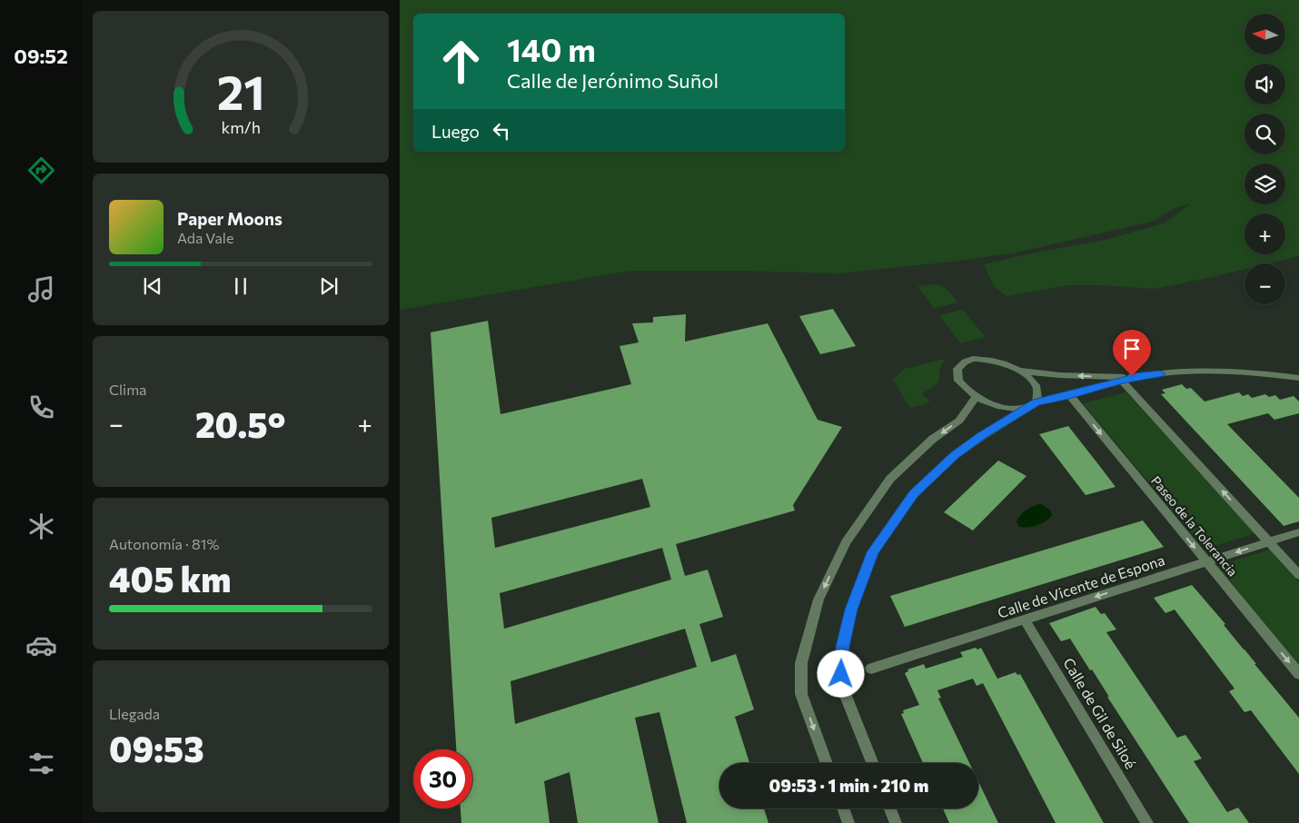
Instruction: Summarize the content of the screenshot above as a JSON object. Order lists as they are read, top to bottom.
{
  "streets": {
    "street": ["Paseo de la Tolerancia", "Calle de Vicente de Espona", "Calle de Gil de Siloé"]
  },
  "crossings": [
    ["Paseo de la Tolerancia", "Calle de Vicente de Espona"],
    ["Calle de Vicente de Espona", "Calle de Gil de Siloé"]
  ],
  "one_way": ["Calle de Vicente de Espona"],
  "north": "left",
  "page": {
    "tabs": "09:52",
    "map_buttons": ["+", "−"],
    "turn": ["140 m", "Calle de Jerónimo Suñol"],
    "then": "Luego",
    "song": ["Paper Moons", "Ada Vale"],
    "tile": [
      "Clima",
      ["Autonomía · 81%", "405 km"],
      ["Llegada", "09:53"]
    ],
    "heat": ["−", "20.5°", "+"],
    "limit": "30",
    "trip": "09:53 · 1 min · 210 m",
    "gauge": ["21", "km/h"]
  }
}
